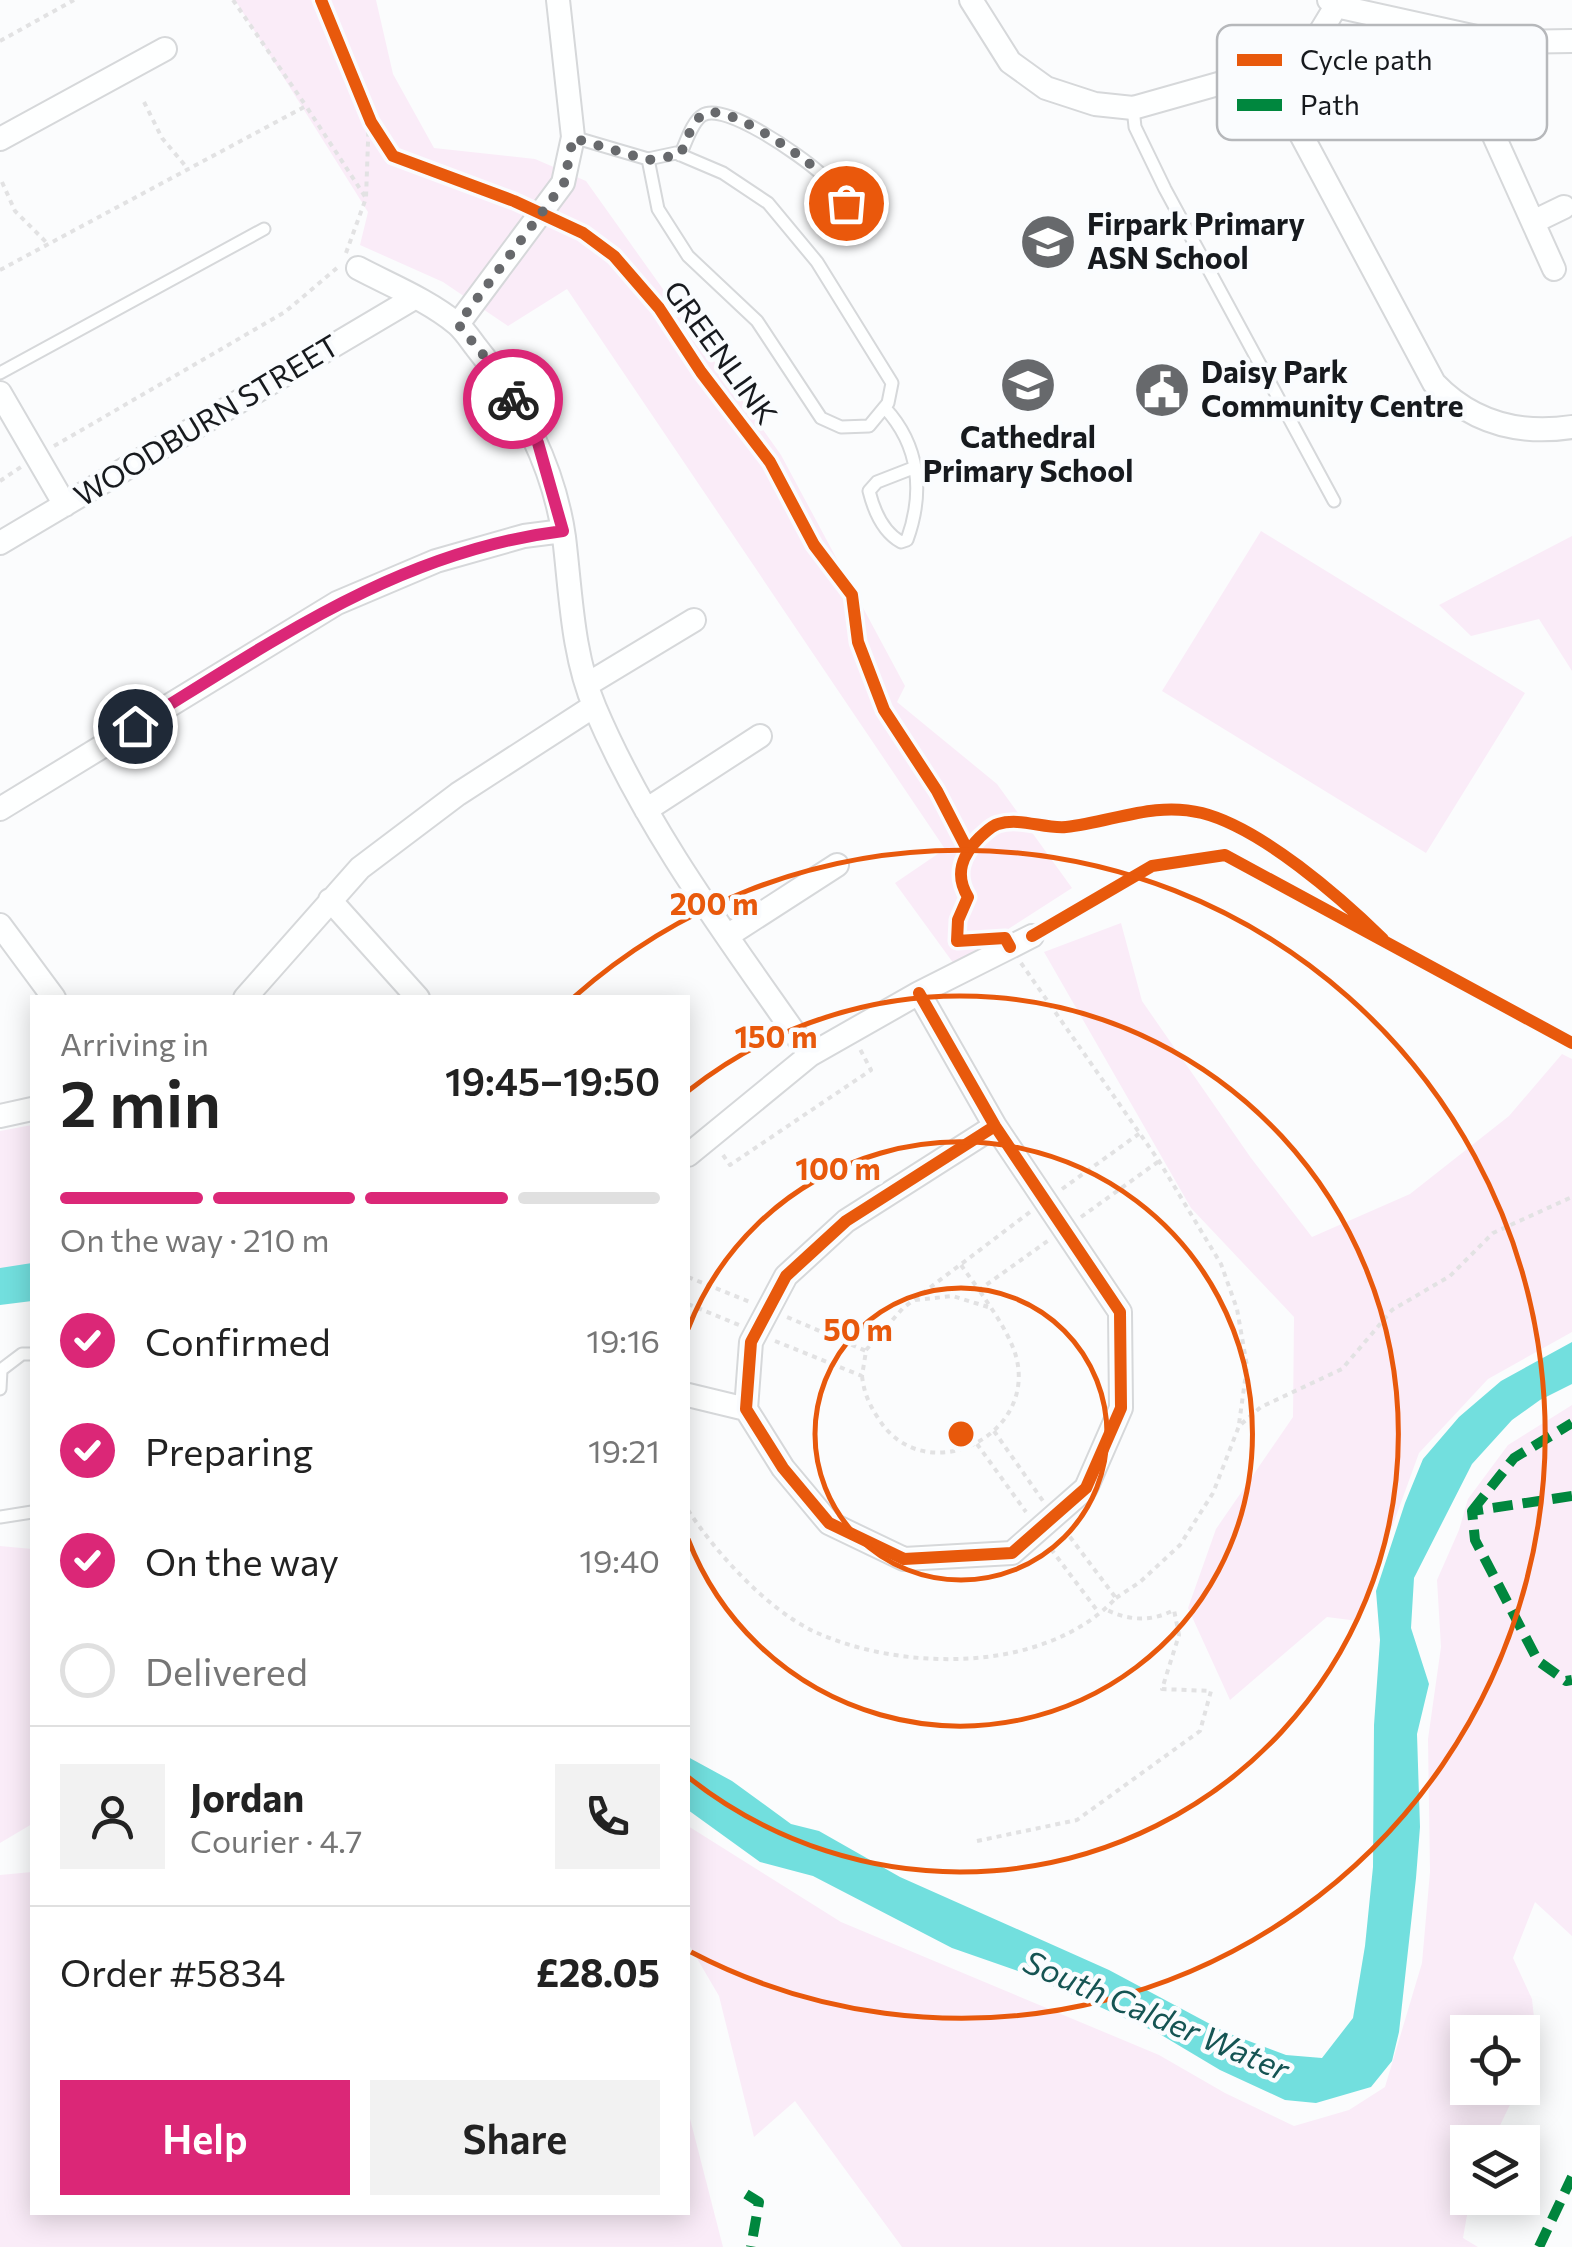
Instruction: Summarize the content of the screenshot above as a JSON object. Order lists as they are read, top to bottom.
{
  "streets": {
    "street": ["WOODBURN STREET"],
    "cycle path": ["GREENLINK"]
  },
  "water": ["South Calder Water"],
  "places": {
    "school or university": ["Firpark Primary ASN School", "Cathedral Primary School"],
    "public building": ["Daisy Park Community Centre"]
  },
  "legend": ["Cycle path", "Path"],
  "page": {
    "heading": ["2 min", "Arriving in", "19:45–19:50"],
    "panel": [
      "Jordan",
      "Courier · 4.7",
      "Order #5834",
      "£28.05"
    ],
    "bar": "On the way · 210 m",
    "list": [
      ["Confirmed", "19:16"],
      ["Preparing", "19:21"],
      ["On the way", "19:40"],
      "Delivered"
    ],
    "buttons": ["Help", "Share"]
  },
  "rings": [
    "200 m",
    "150 m",
    "100 m",
    "50 m"
  ]
}
